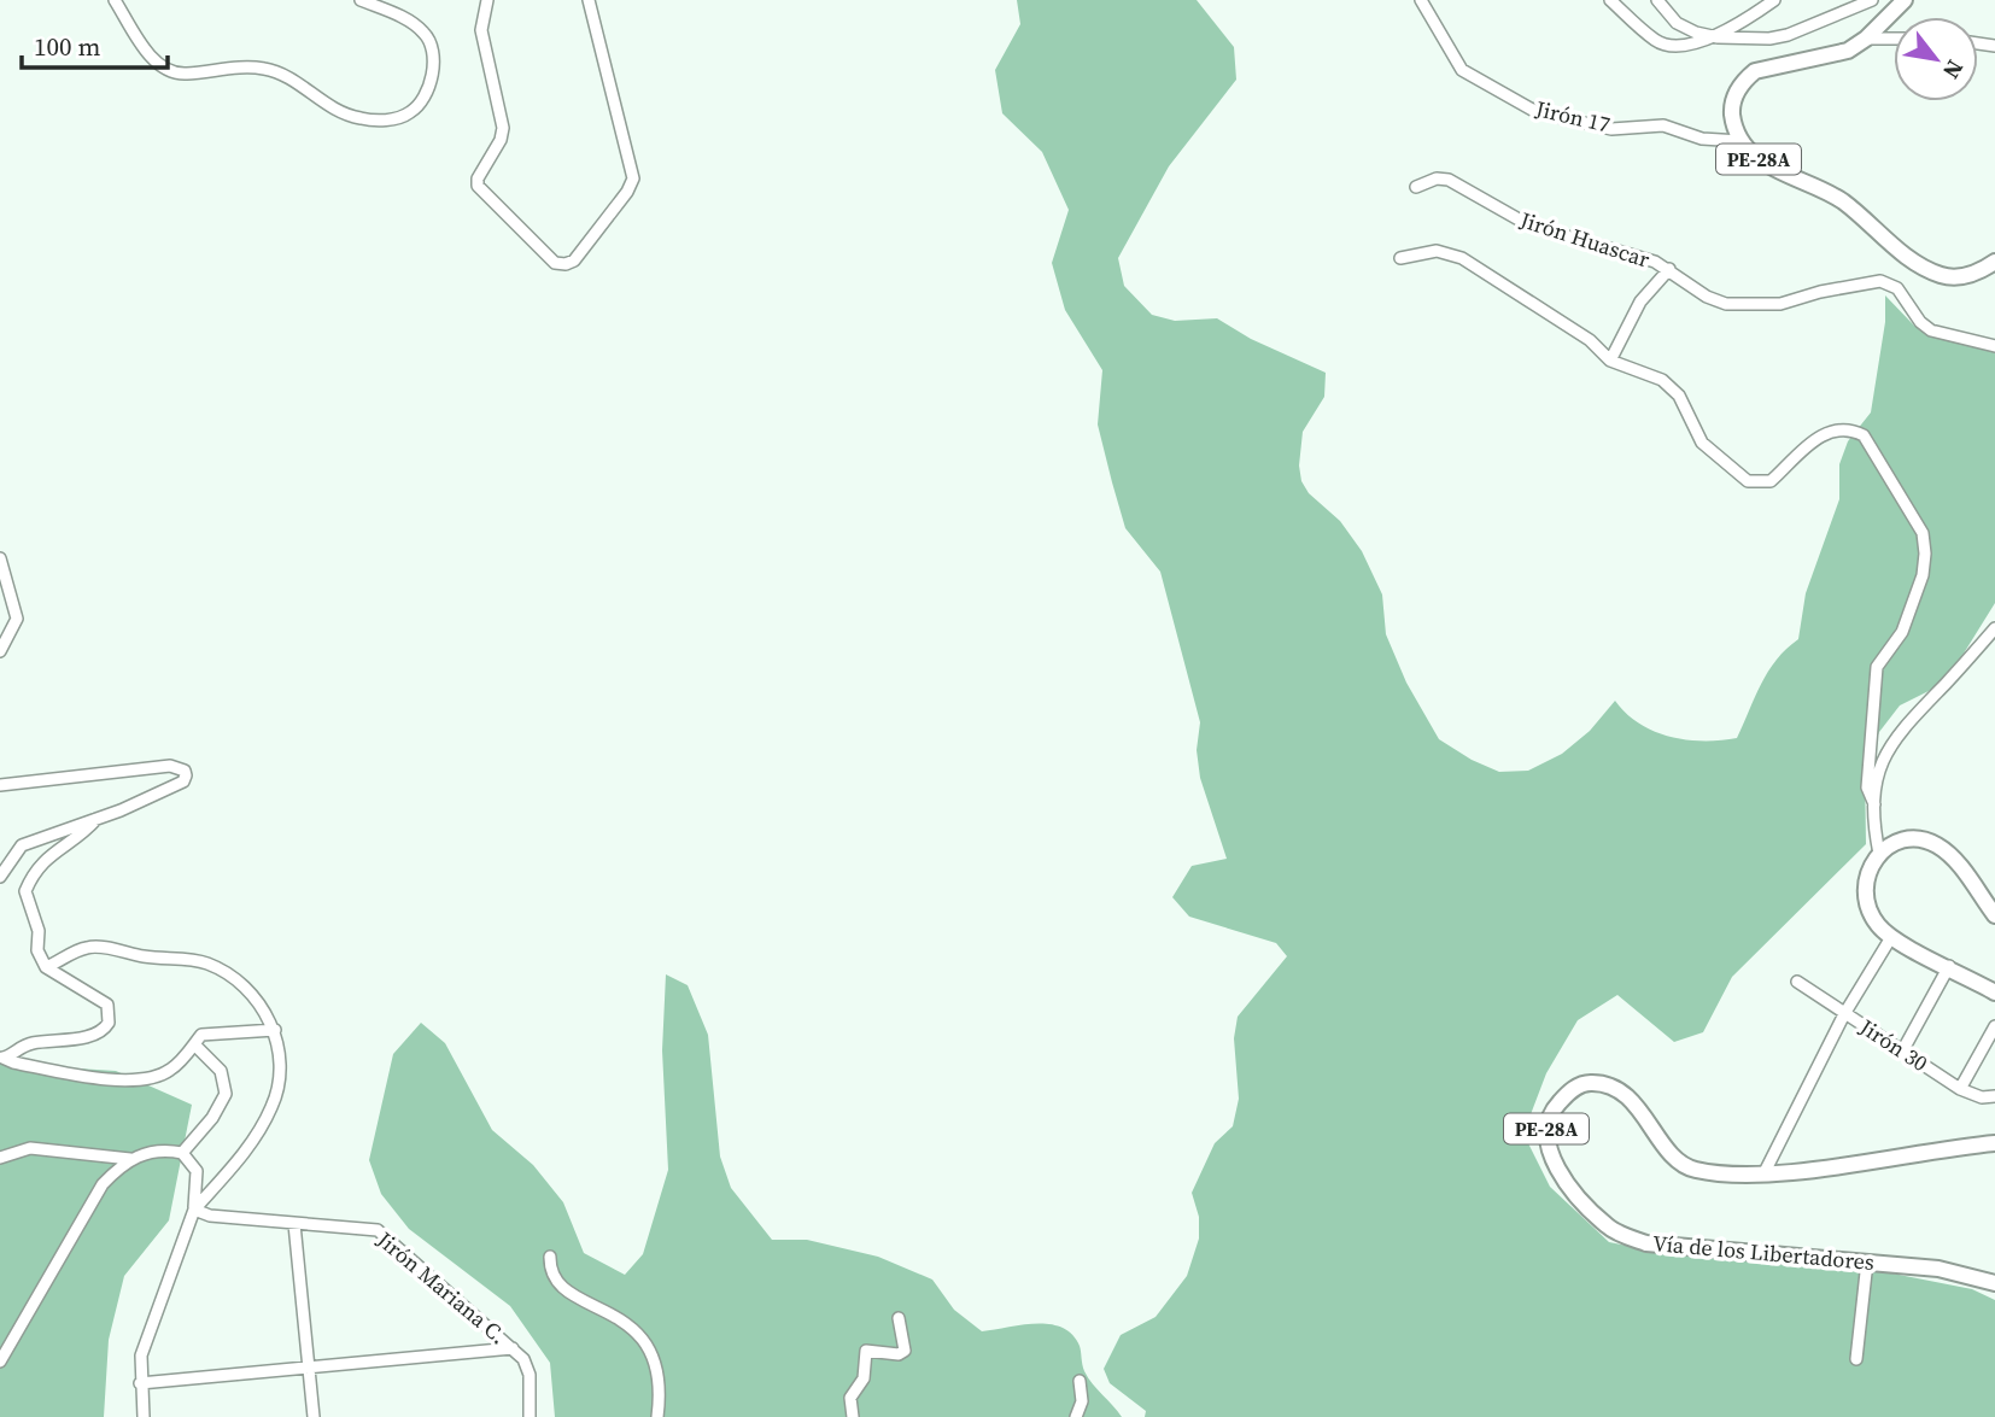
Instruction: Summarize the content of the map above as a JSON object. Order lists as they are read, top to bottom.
{
  "streets": {
    "highway": ["PE-28A", "Vía de los Libertadores"],
    "street": [
      "Jirón 17",
      "Jirón Huascar",
      "Jirón 30",
      "Jirón Mariana C."
    ]
  },
  "crossings": [
    ["Jirón 17", "PE-28A"]
  ],
  "scale_bar": "100 m",
  "north": "bottom right"
}
